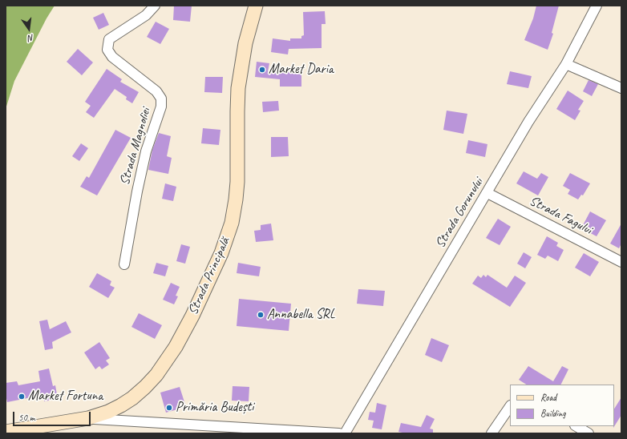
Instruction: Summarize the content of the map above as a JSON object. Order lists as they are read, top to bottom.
{
  "streets": {
    "main road": ["Strada Principală"],
    "street": ["Strada Magnoliei", "Strada Gorunului", "Strada Fagului"]
  },
  "crossings": [
    ["Strada Gorunului", "Strada Fagului"]
  ],
  "places": [
    "Market Daria",
    "Annabella SRL",
    "Market Fortuna",
    "Primăria Budești"
  ],
  "legend": ["Road", "Building"],
  "scale_bar": "50 m",
  "north": "bottom"
}
